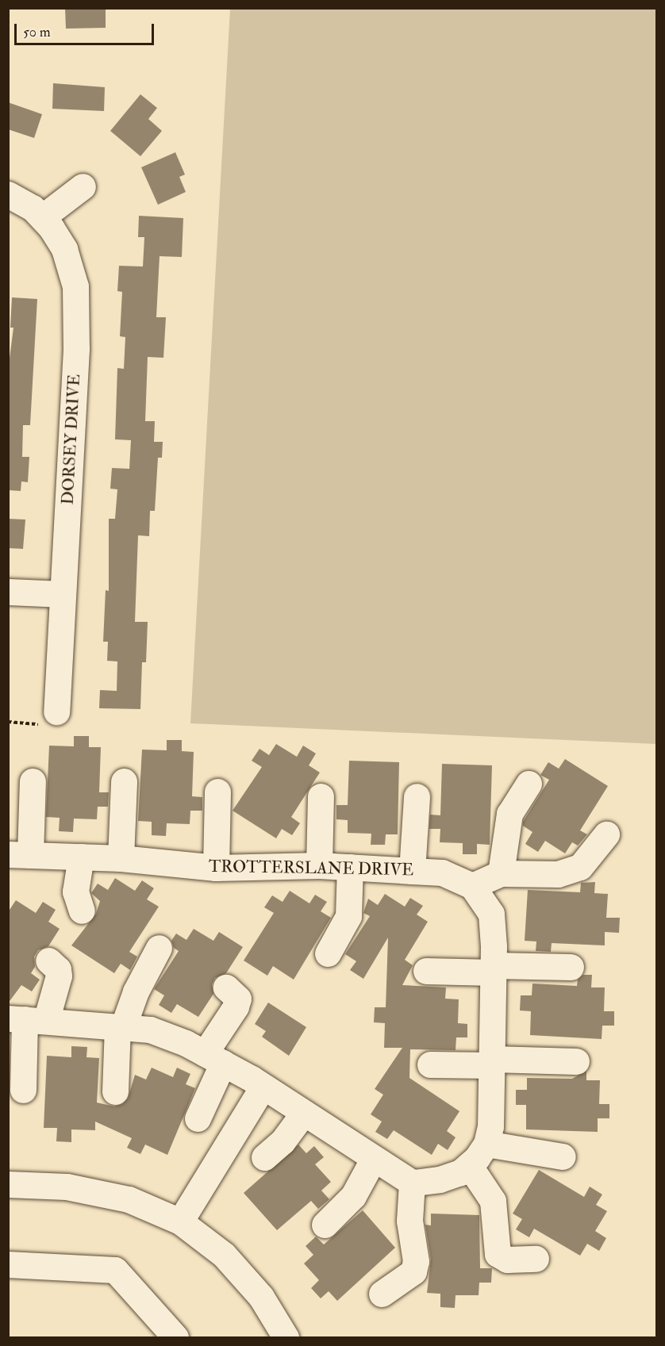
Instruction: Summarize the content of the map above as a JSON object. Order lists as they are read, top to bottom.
{
  "streets": {
    "street": ["DORSEY DRIVE", "TROTTERSLANE DRIVE"]
  },
  "scale_bar": "50 m"
}
